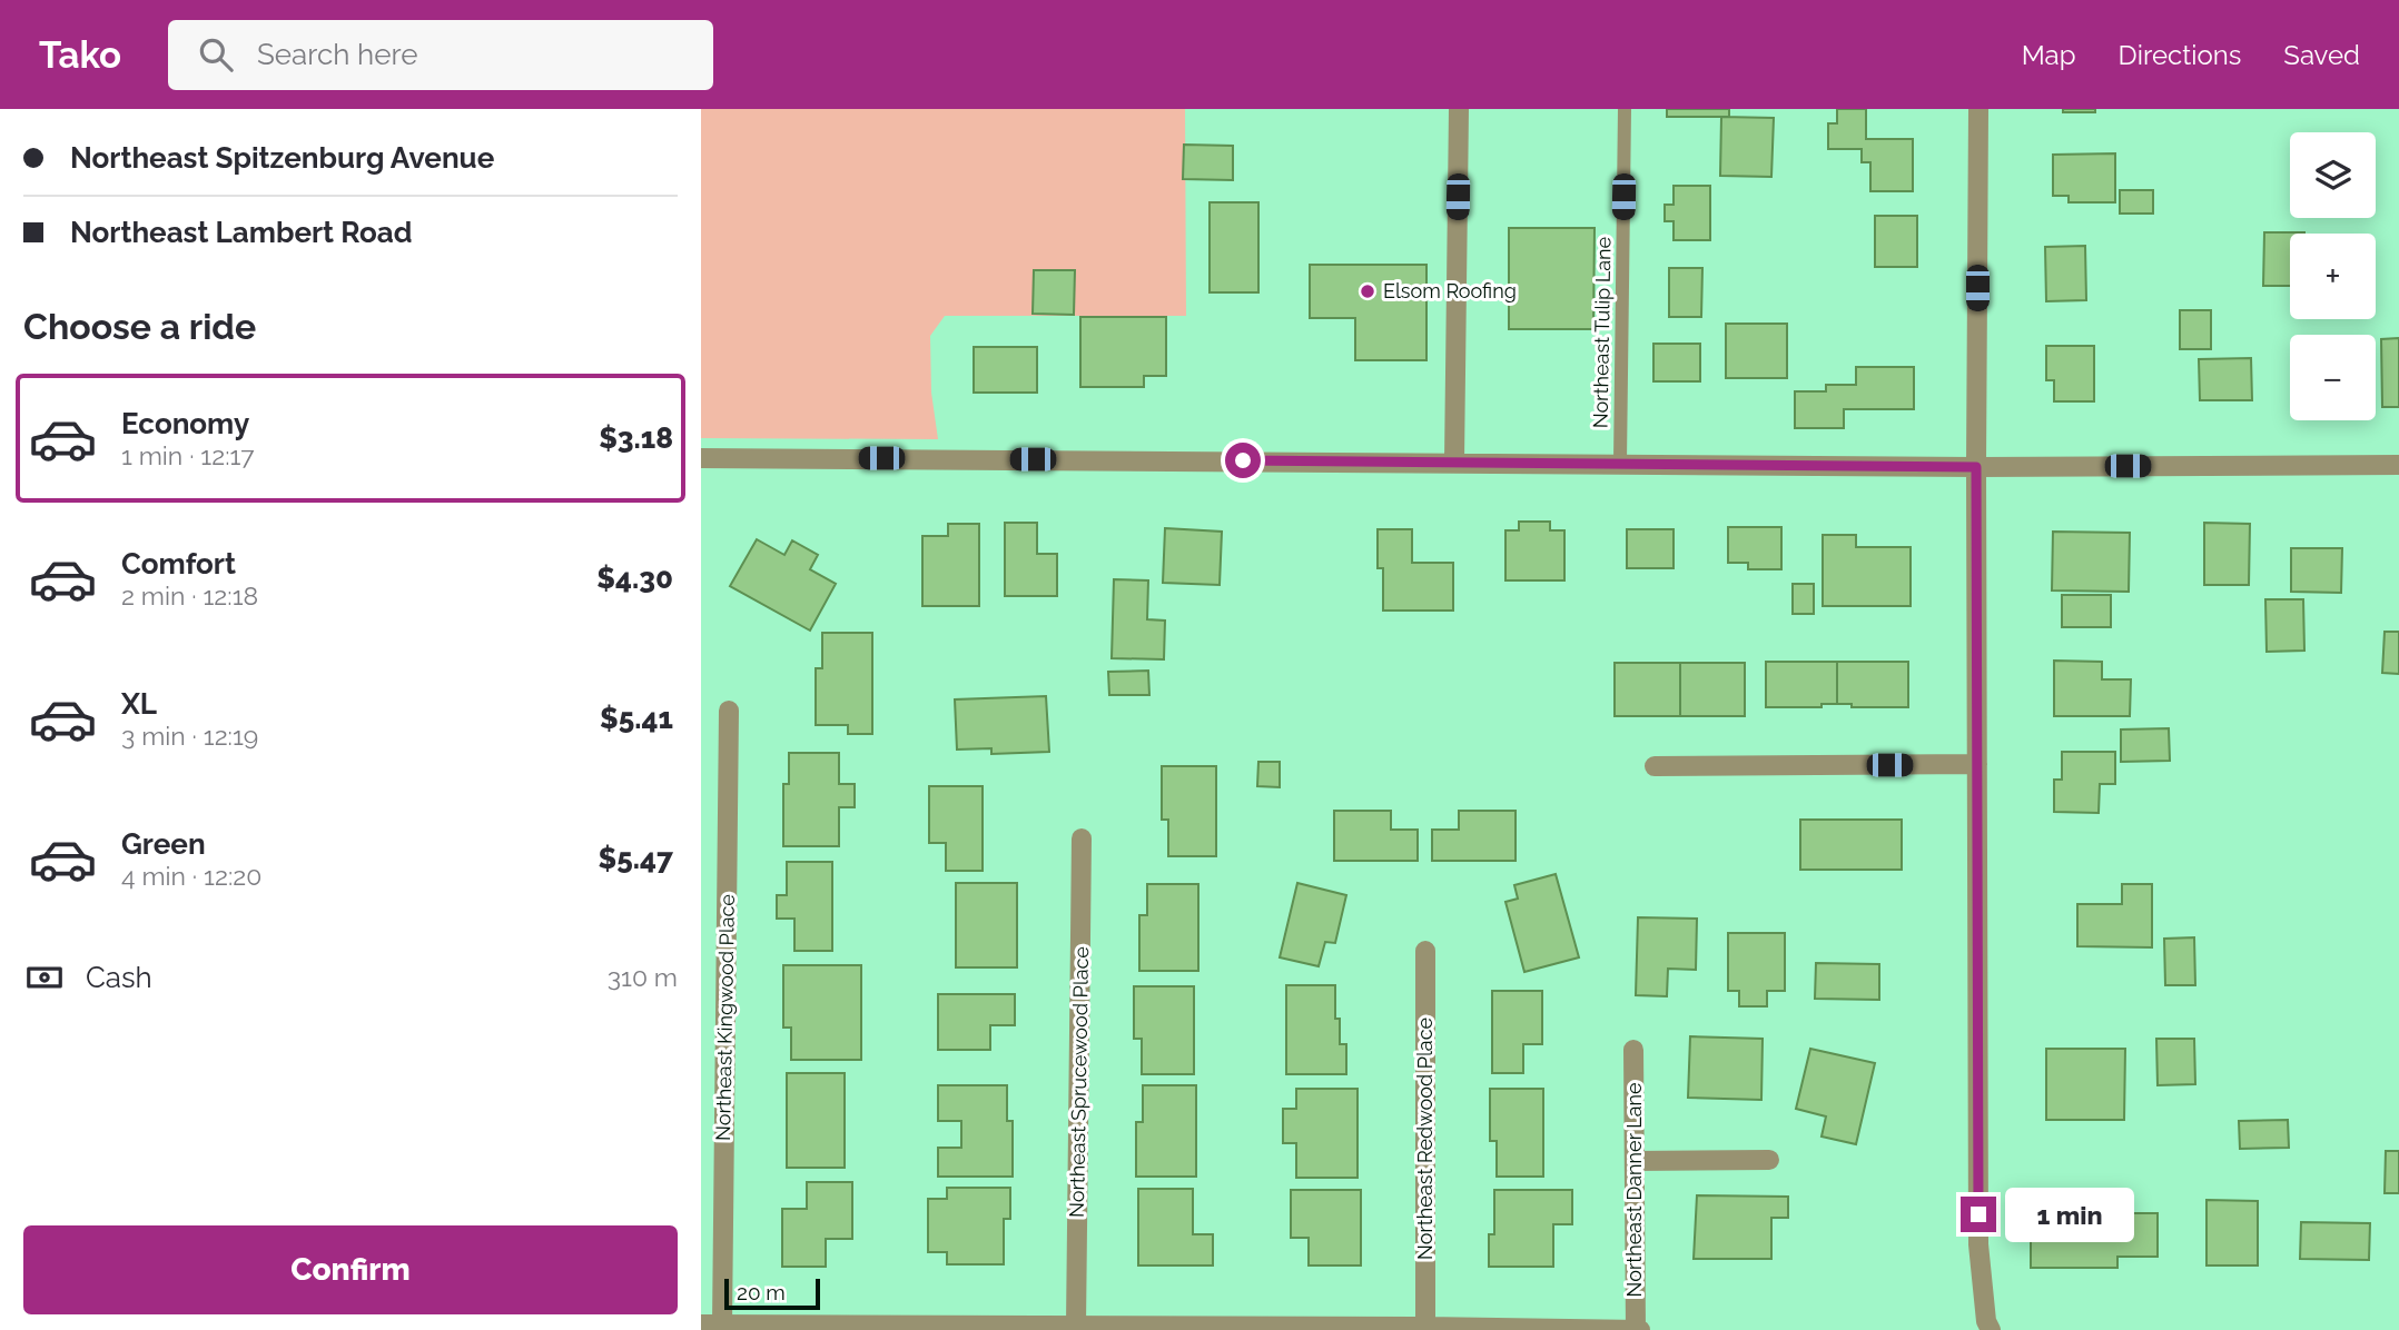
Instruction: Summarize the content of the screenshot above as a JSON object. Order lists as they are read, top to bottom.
{
  "streets": {
    "street": [
      "Northeast Kingwood Place",
      "Northeast Sprucewood Place",
      "Northeast Redwood Place",
      "Northeast Danner Lane"
    ],
    "lane": ["Northeast Tulip Lane"]
  },
  "places": ["Elsom Roofing"],
  "scale_bar": "20 m",
  "page": {
    "header": "Tako",
    "search": "Search here",
    "nav": ["Map", "Directions", "Saved"],
    "banner": ["Northeast Spitzenburg Avenue", "Northeast Lambert Road"],
    "map_buttons": ["+", "−"],
    "heading": "Choose a ride",
    "list": [
      {
        "name": "Economy",
        "note": "1 min · 12:17",
        "value": "$3.18"
      },
      {
        "name": "Comfort",
        "note": "2 min · 12:18",
        "value": "$4.30"
      },
      {
        "name": "XL",
        "note": "3 min · 12:19",
        "value": "$5.41"
      },
      {
        "name": "Green",
        "note": "4 min · 12:20",
        "value": "$5.47"
      }
    ],
    "pay": ["Cash", "310 m"],
    "bubble": "1 min",
    "buttons": "Confirm",
    "scale": "20 m"
  }
}
